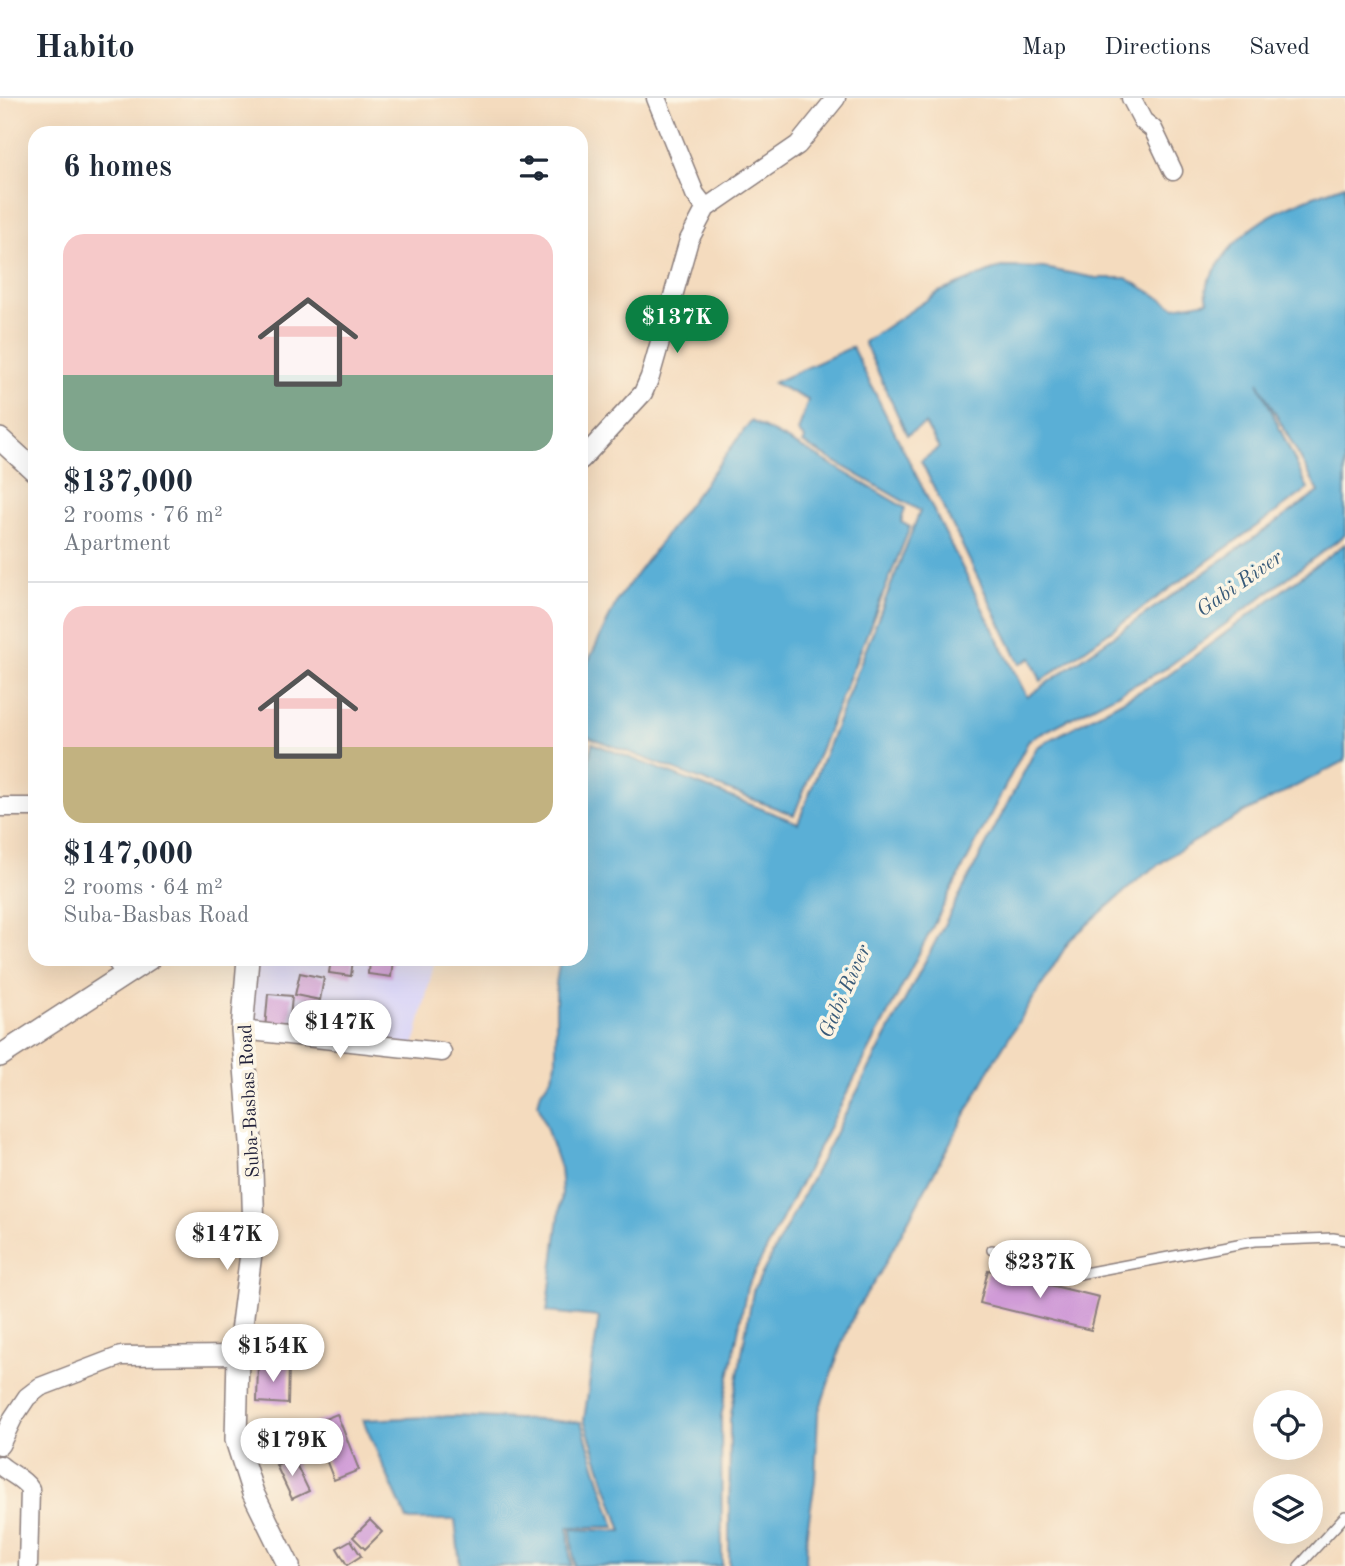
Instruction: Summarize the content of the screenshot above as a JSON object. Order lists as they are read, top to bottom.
{
  "streets": {
    "street": ["Suba-Basbas Road"]
  },
  "water": ["Gabi River"],
  "page": {
    "header": "Habito",
    "nav": ["Map", "Directions", "Saved"],
    "heading": "6 homes",
    "list": [
      {
        "name": "$137,000",
        "note": "2 rooms · 76 m² · Apartment"
      },
      {
        "name": "$147,000",
        "note": "2 rooms · 64 m² · Suba-Basbas Road"
      }
    ],
    "price": [
      "$137K",
      "$147K",
      "$147K",
      "$237K",
      "$154K",
      "$179K"
    ]
  }
}
